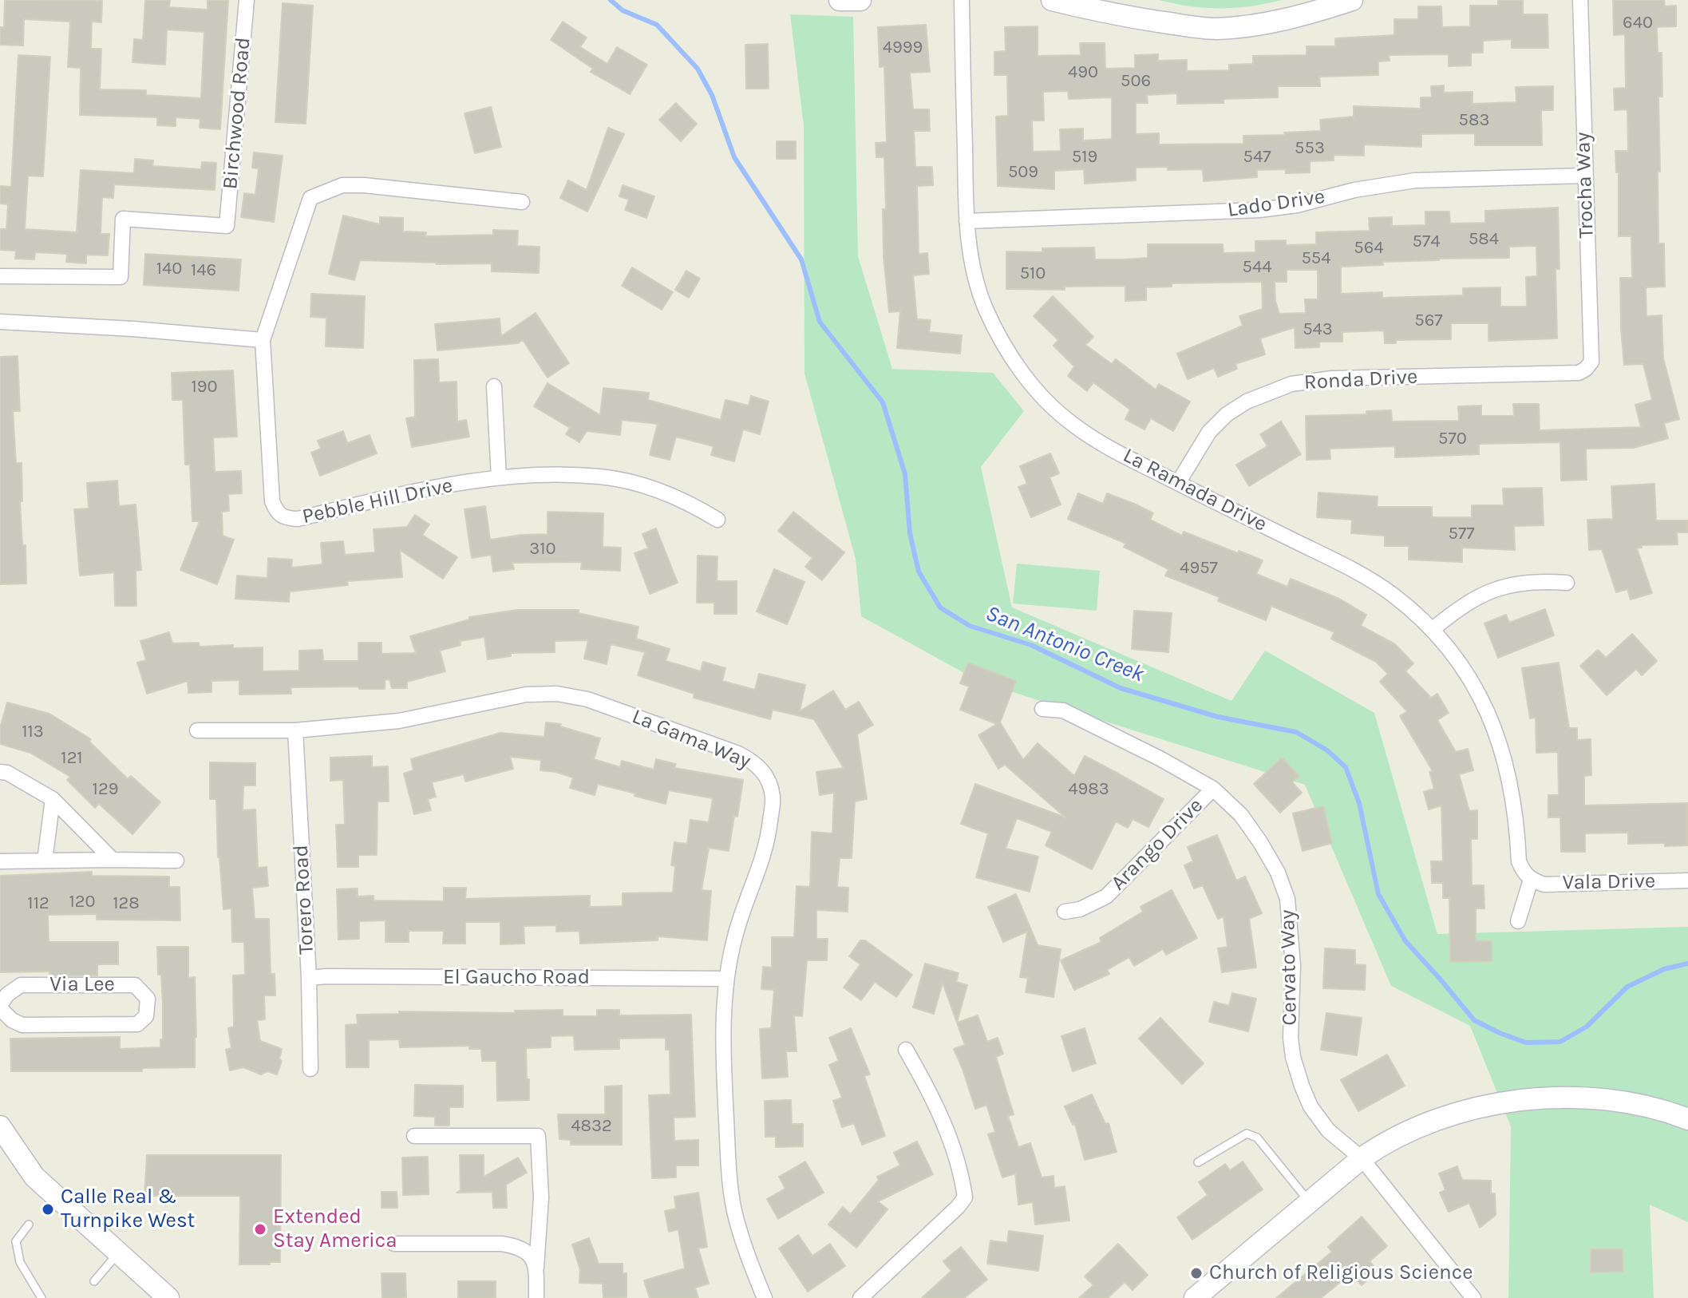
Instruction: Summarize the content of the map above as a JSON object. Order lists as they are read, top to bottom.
{
  "streets": {
    "street": [
      "Birchwood Road",
      "Trocha Way",
      "Lado Drive",
      "Ronda Drive",
      "La Ramada Drive",
      "Pebble Hill Drive",
      "La Gama Way",
      "Arango Drive",
      "Vala Drive",
      "Torero Road",
      "Cervato Way",
      "El Gaucho Road",
      "Via Lee"
    ]
  },
  "crossings": [
    ["Trocha Way", "Lado Drive"],
    ["Trocha Way", "Ronda Drive"],
    ["Lado Drive", "La Ramada Drive"],
    ["Ronda Drive", "La Ramada Drive"],
    ["La Ramada Drive", "Vala Drive"],
    ["La Gama Way", "Torero Road"],
    ["La Gama Way", "El Gaucho Road"],
    ["Arango Drive", "Cervato Way"],
    ["Torero Road", "El Gaucho Road"]
  ],
  "water": ["San Antonio Creek"],
  "places": ["Calle Real & Turnpike West", "Extended Stay America", "Church of Religious Science"],
  "house_numbers": [
    "640",
    "4999",
    "490",
    "506",
    "583",
    "553",
    "519",
    "547",
    "509",
    "584",
    "574",
    "564",
    "554",
    "544",
    "140",
    "146",
    "510",
    "567",
    "543",
    "190",
    "570",
    "577",
    "310",
    "4957",
    "113",
    "121",
    "129",
    "4983",
    "120",
    "112",
    "128",
    "4832"
  ]
}
